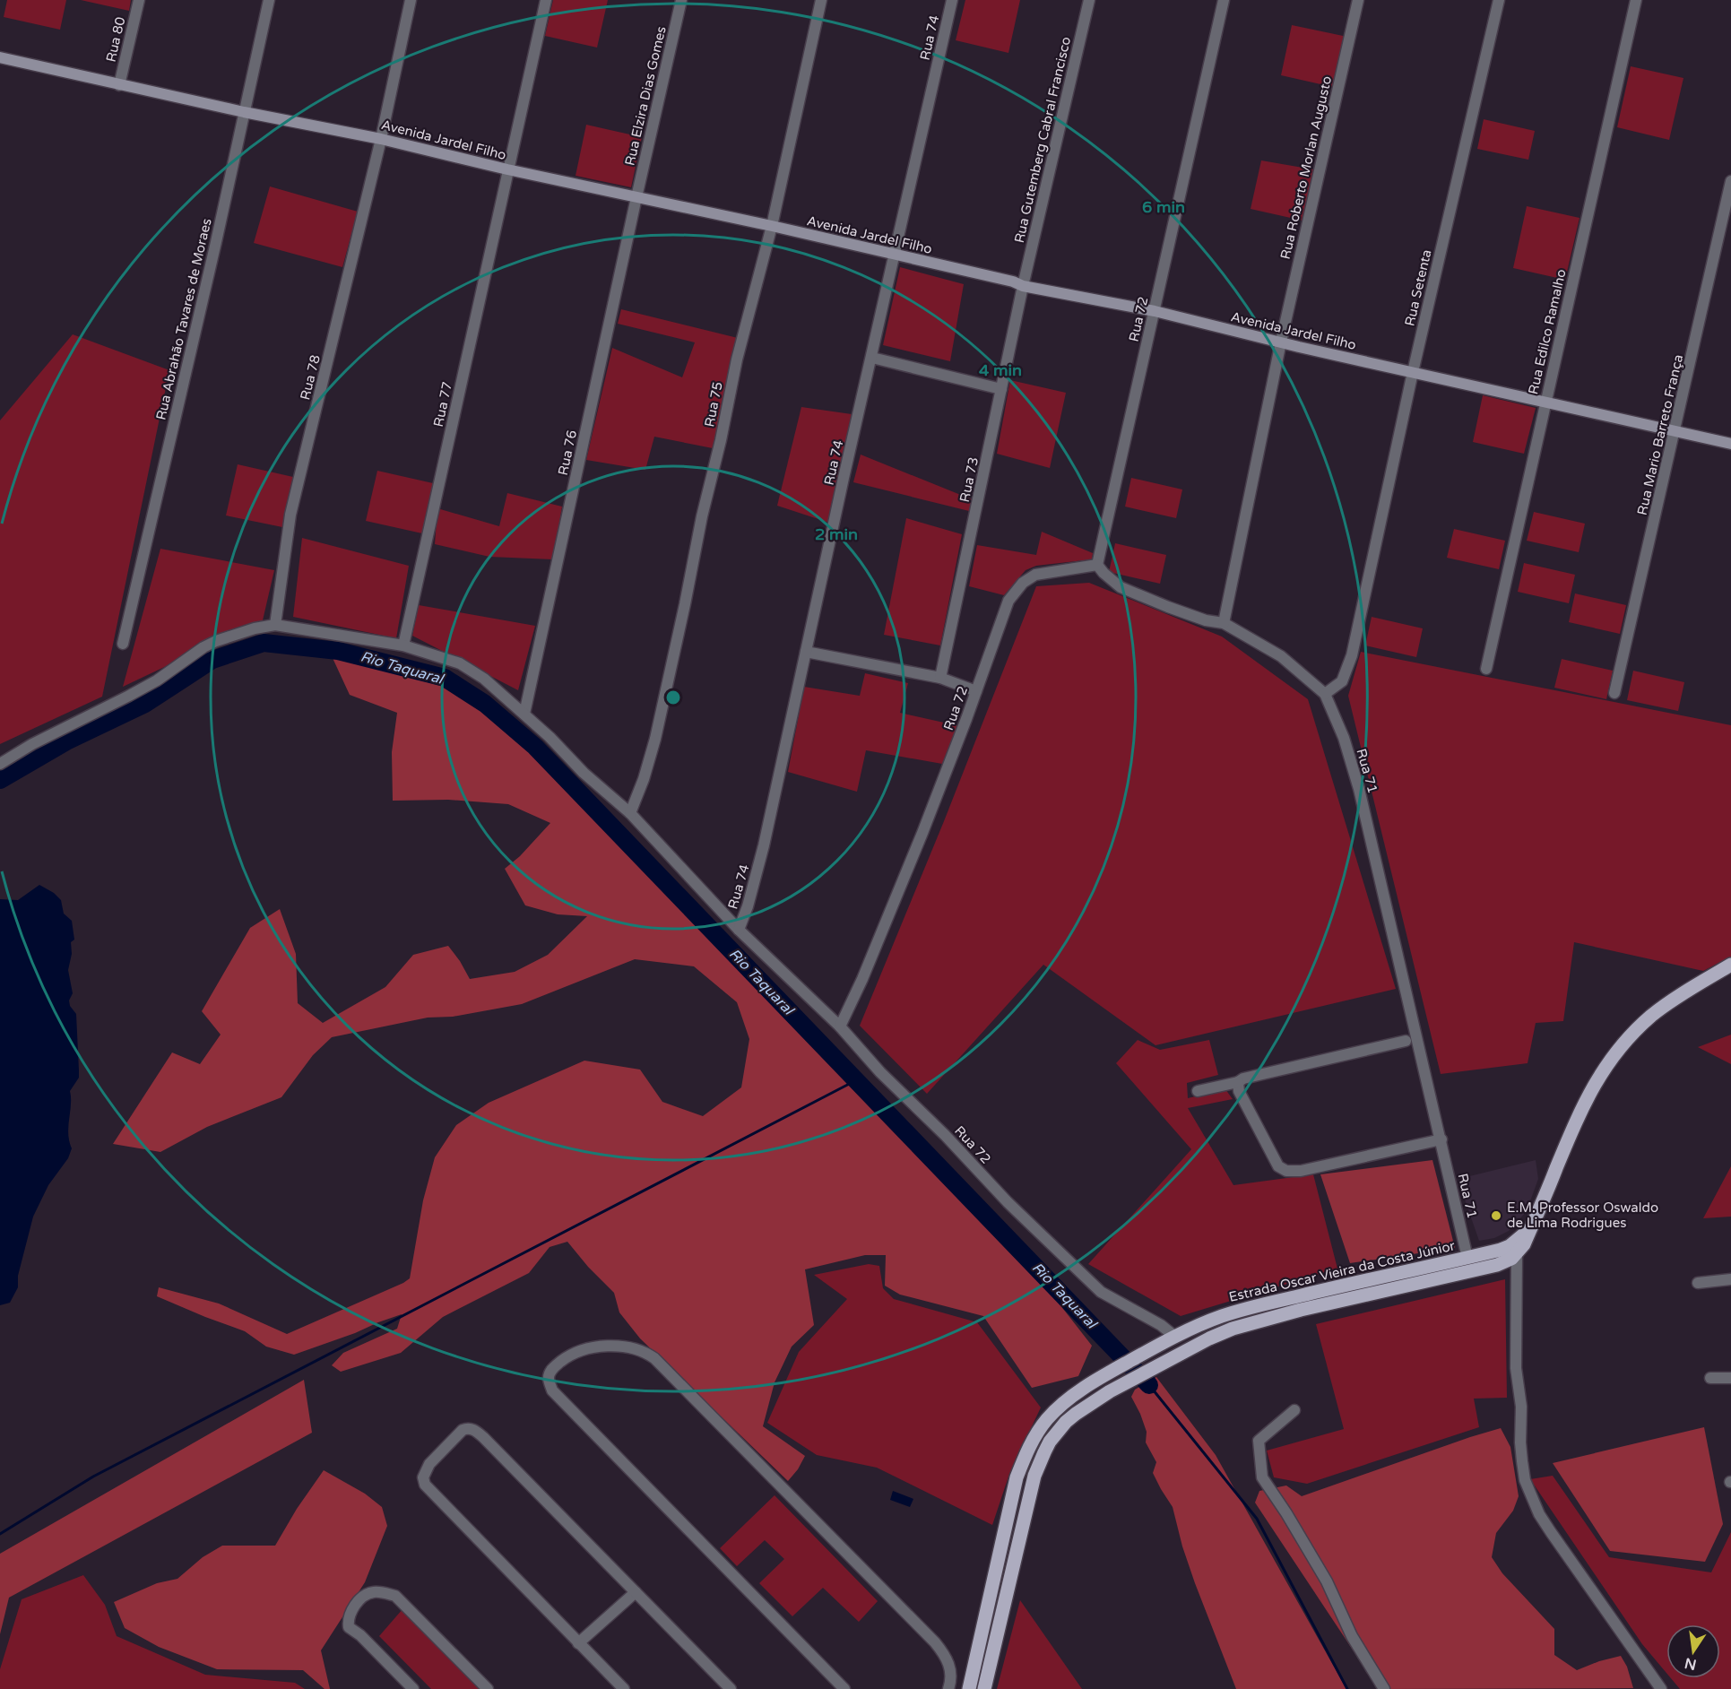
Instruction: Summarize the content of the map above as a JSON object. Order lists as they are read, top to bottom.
{
  "streets": {
    "main road": ["Avenida Jardel Filho", "Estrada Oscar Vieira da Costa Júnior"],
    "street": [
      "Rua 74",
      "Rua 80",
      "Rua Elzira Dias Gomes",
      "Rua Gutemberg Cabral Francisco",
      "Rua Roberto Morlan Augusto",
      "Rua Setenta",
      "Rua Abrahão Tavares de Moraes",
      "Rua 72",
      "Rua Edilco Ramalho",
      "Rua 78",
      "Rua 77",
      "Rua 75",
      "Rua Mario Barreto França",
      "Rua 76",
      "Rua 73",
      "Rua 71"
    ]
  },
  "crossings": [
    ["Rua 74", "Avenida Jardel Filho"],
    ["Rua 80", "Avenida Jardel Filho"],
    ["Rua Elzira Dias Gomes", "Avenida Jardel Filho"],
    ["Rua Elzira Dias Gomes", "Rua 76"],
    ["Avenida Jardel Filho", "Rua Gutemberg Cabral Francisco"],
    ["Avenida Jardel Filho", "Rua Roberto Morlan Augusto"],
    ["Avenida Jardel Filho", "Rua Setenta"],
    ["Avenida Jardel Filho", "Rua Abrahão Tavares de Moraes"],
    ["Avenida Jardel Filho", "Rua 72"],
    ["Avenida Jardel Filho", "Rua Edilco Ramalho"],
    ["Avenida Jardel Filho", "Rua 78"],
    ["Avenida Jardel Filho", "Rua 77"],
    ["Avenida Jardel Filho", "Rua 75"],
    ["Avenida Jardel Filho", "Rua Mario Barreto França"],
    ["Avenida Jardel Filho", "Rua 76"],
    ["Avenida Jardel Filho", "Rua 73"],
    ["Rua Gutemberg Cabral Francisco", "Rua 73"],
    ["Rua Setenta", "Rua 71"],
    ["Rua 72", "Estrada Oscar Vieira da Costa Júnior"],
    ["Rua 71", "Estrada Oscar Vieira da Costa Júnior"]
  ],
  "water": ["Rio Taquaral"],
  "places": ["E.M. Professor Oswaldo de Lima Rodrigues"],
  "north": "bottom",
  "rings": ["6 min", "4 min", "2 min"]
}
